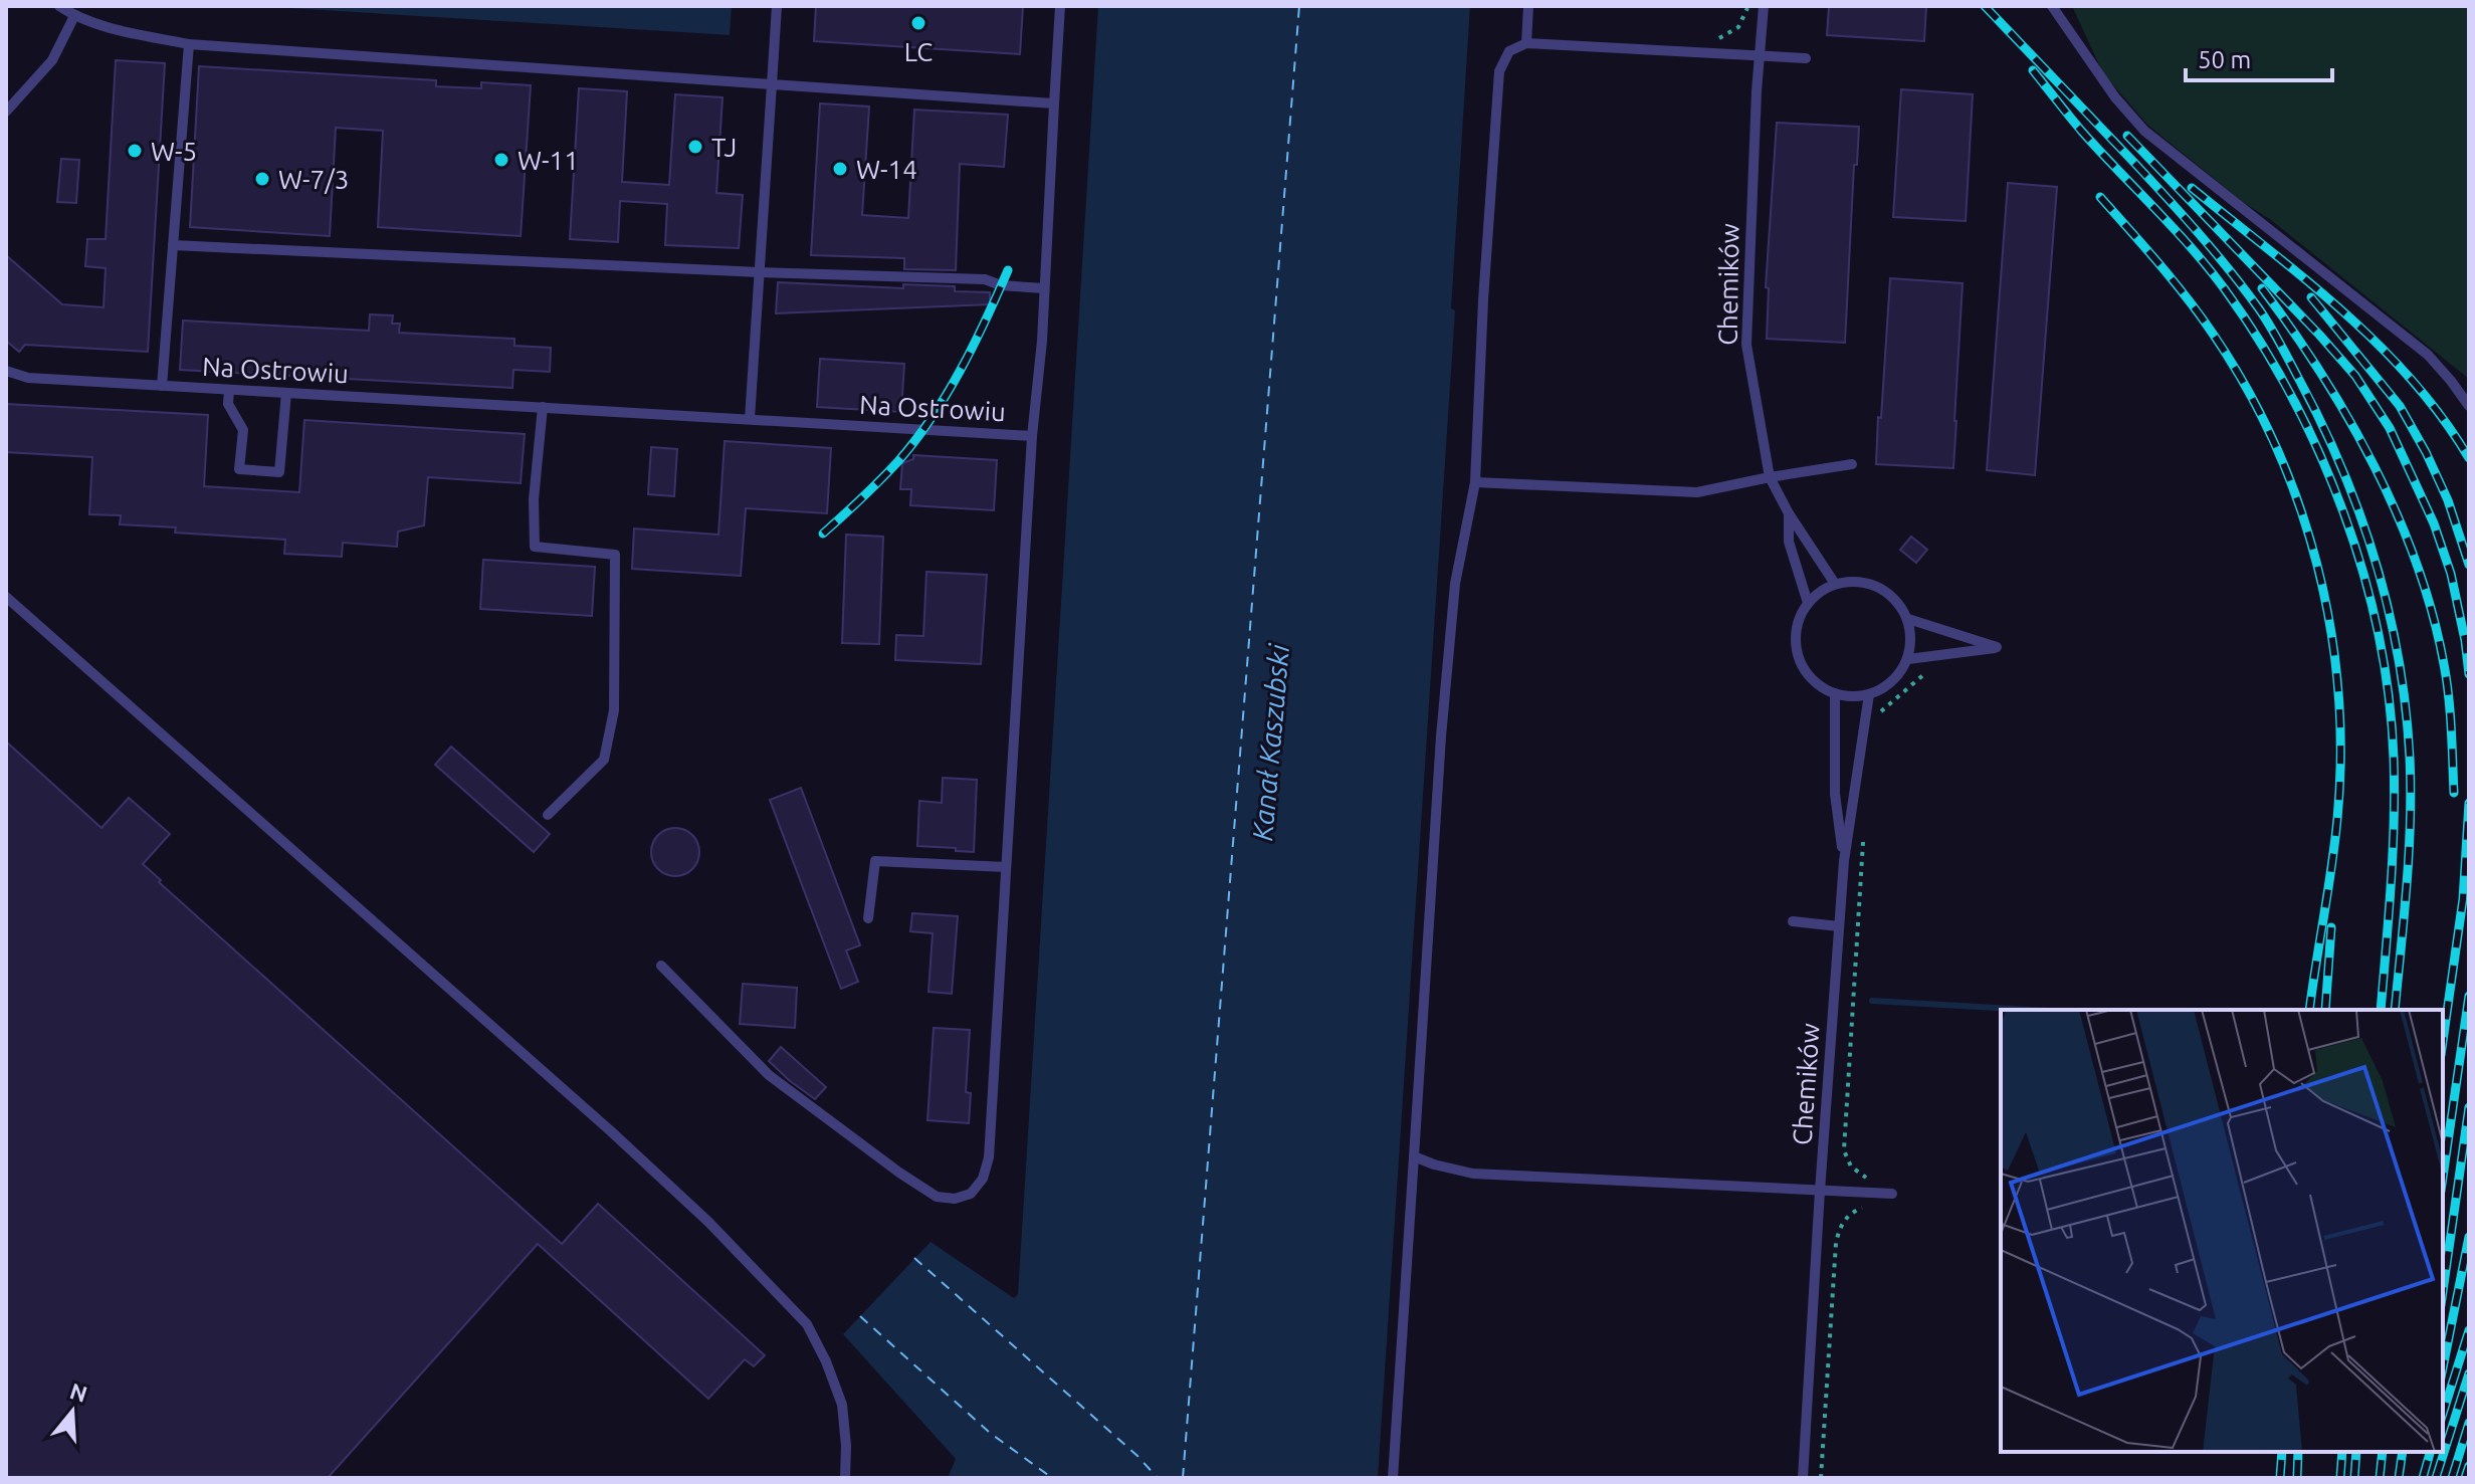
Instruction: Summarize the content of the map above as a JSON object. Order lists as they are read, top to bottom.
{
  "streets": {
    "lane": ["Chemików", "Na Ostrowiu"]
  },
  "water": ["Kanał Kaszubski"],
  "places": [
    "LC",
    "TJ",
    "W-5",
    "W-11",
    "W-14",
    "W-7/3"
  ],
  "scale_bar": "50 m",
  "north": "top"
}
